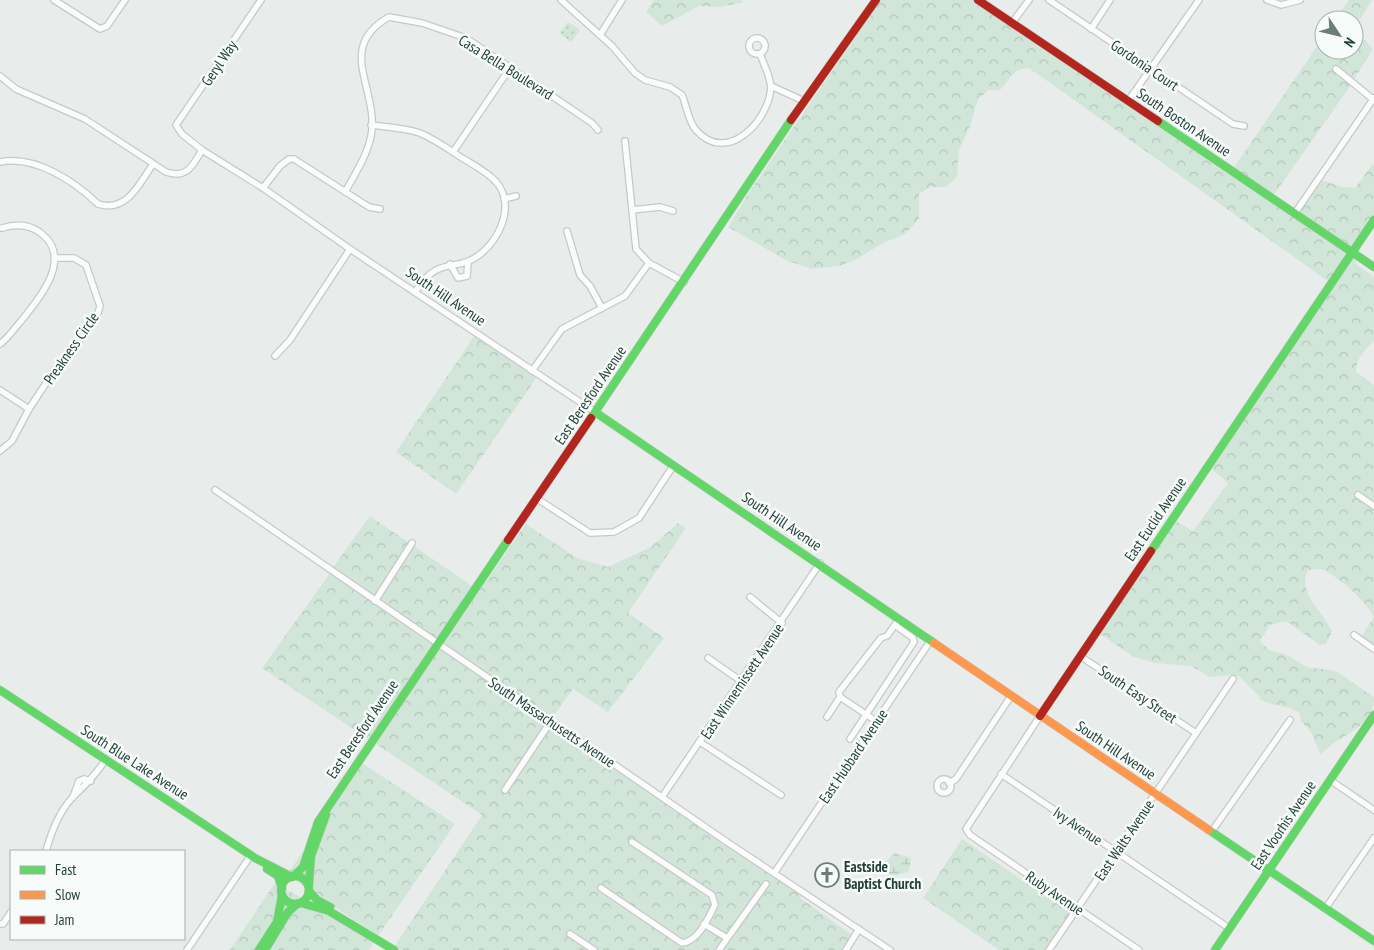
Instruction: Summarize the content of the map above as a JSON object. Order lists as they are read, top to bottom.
{
  "streets": {
    "street": [
      "Geryl Way",
      "Gordonia Court",
      "Casa Bella Boulevard",
      "South Boston Avenue",
      "South Hill Avenue",
      "Preakness Circle",
      "East Beresford Avenue",
      "East Euclid Avenue",
      "East Winnemissett Avenue",
      "South Easy Street",
      "South Massachusetts Avenue",
      "East Hubbard Avenue",
      "South Blue Lake Avenue",
      "East Voorhis Avenue",
      "Ivy Avenue",
      "East Walts Avenue",
      "Ruby Avenue"
    ]
  },
  "crossings": [
    ["Geryl Way", "South Hill Avenue"],
    ["South Boston Avenue", "East Euclid Avenue"],
    ["South Hill Avenue", "East Beresford Avenue"],
    ["South Hill Avenue", "East Euclid Avenue"],
    ["South Hill Avenue", "East Winnemissett Avenue"],
    ["South Hill Avenue", "East Hubbard Avenue"],
    ["South Hill Avenue", "East Voorhis Avenue"],
    ["South Hill Avenue", "East Walts Avenue"],
    ["East Beresford Avenue", "South Massachusetts Avenue"],
    ["East Beresford Avenue", "South Blue Lake Avenue"],
    ["East Euclid Avenue", "South Easy Street"],
    ["East Euclid Avenue", "Ivy Avenue"],
    ["East Euclid Avenue", "Ruby Avenue"],
    ["East Winnemissett Avenue", "South Massachusetts Avenue"],
    ["South Easy Street", "East Walts Avenue"],
    ["South Massachusetts Avenue", "East Hubbard Avenue"],
    ["East Voorhis Avenue", "Ivy Avenue"],
    ["Ivy Avenue", "East Walts Avenue"],
    ["East Walts Avenue", "Ruby Avenue"]
  ],
  "places": {
    "church": ["Eastside Baptist Church"]
  },
  "legend": ["Fast", "Slow", "Jam"],
  "north": "bottom right"
}
